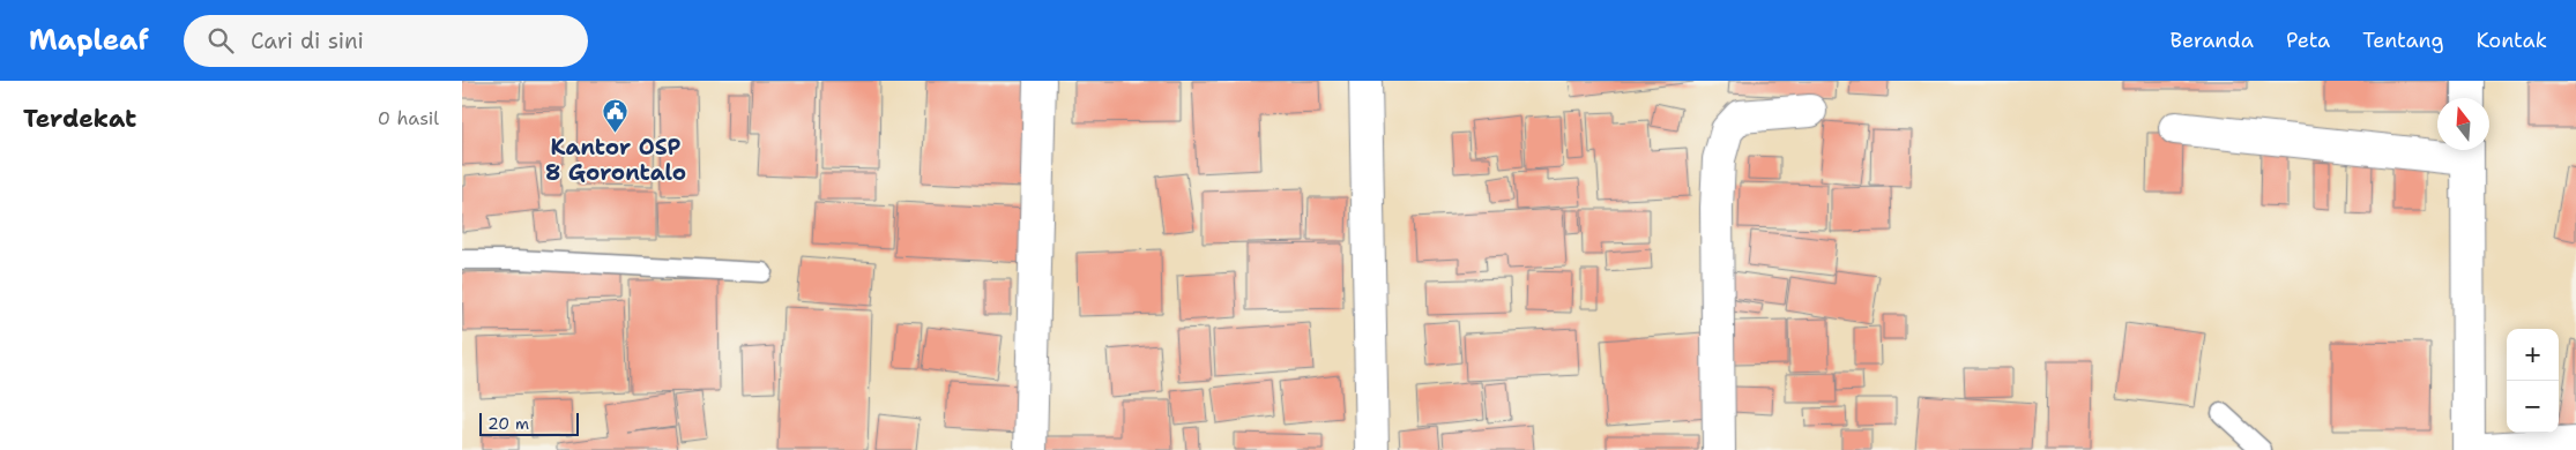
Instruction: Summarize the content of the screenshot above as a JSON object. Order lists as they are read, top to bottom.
{
  "places": {
    "public building": ["Kantor OSP 8 Gorontalo"]
  },
  "scale_bar": "20 m",
  "north": "top",
  "page": {
    "header": "Mapleaf",
    "search": "Cari di sini",
    "nav": [
      "Beranda",
      "Peta",
      "Tentang",
      "Kontak"
    ],
    "heading": ["Terdekat", "0 hasil"],
    "map_buttons": ["+", "−"],
    "scale": "20 m"
  }
}
